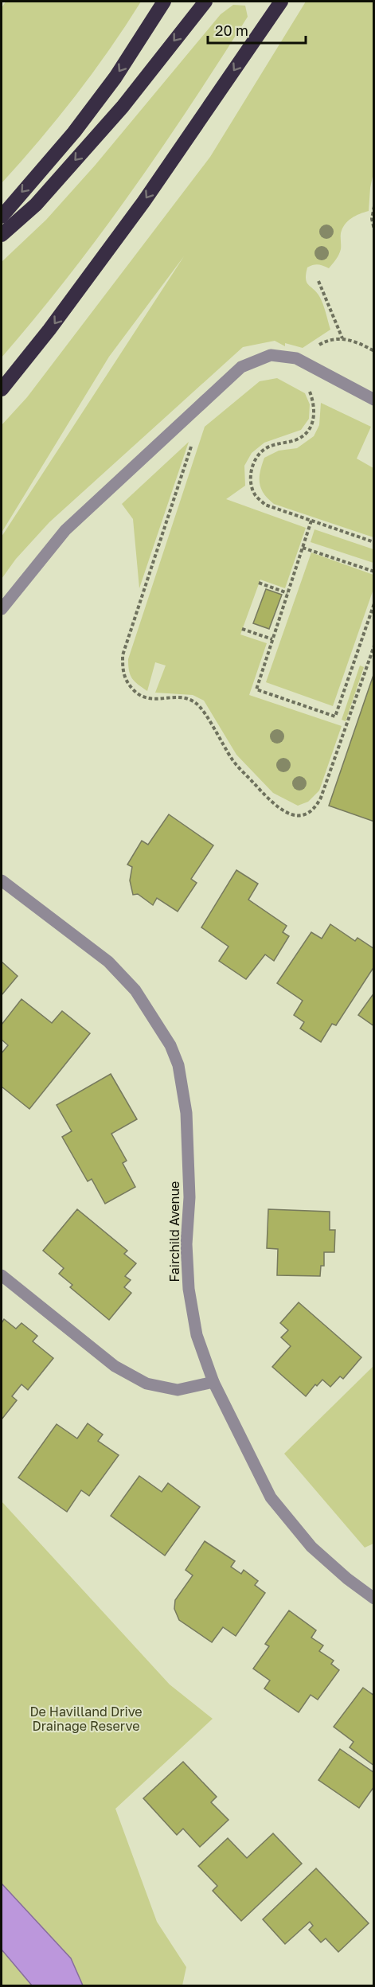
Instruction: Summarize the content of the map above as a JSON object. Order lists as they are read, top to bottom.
{
  "streets": {
    "street": ["Fairchild Avenue"]
  },
  "parks": ["De Havilland Drive Drainage Reserve"],
  "scale_bar": "20 m"
}
